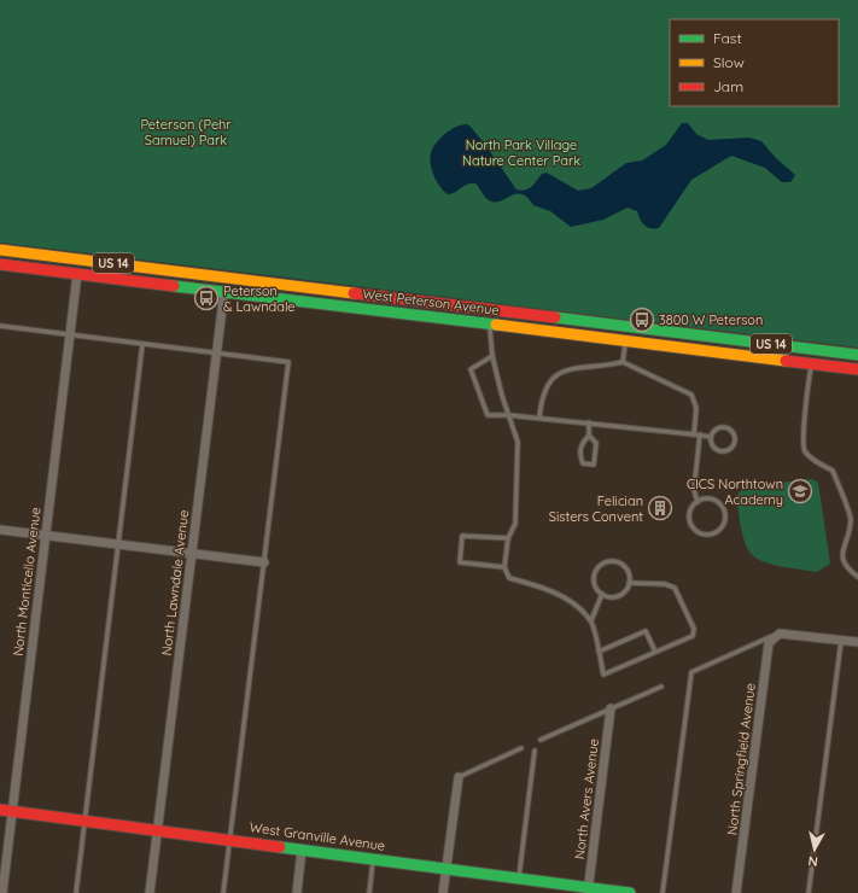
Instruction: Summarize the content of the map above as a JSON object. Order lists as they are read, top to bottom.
{
  "streets": {
    "main road": ["US 14", "West Peterson Avenue", "West Granville Avenue"],
    "street": [
      "North Monticello Avenue",
      "North Lawndale Avenue",
      "North Springfield Avenue",
      "North Avers Avenue"
    ]
  },
  "crossings": [
    ["West Peterson Avenue", "North Monticello Avenue"],
    ["West Peterson Avenue", "North Lawndale Avenue"],
    ["North Monticello Avenue", "West Granville Avenue"],
    ["North Lawndale Avenue", "West Granville Avenue"],
    ["North Avers Avenue", "West Granville Avenue"]
  ],
  "parks": ["Peterson (Pehr Samuel) Park", "North Park Village Nature Center Park"],
  "places": {
    "bus stop": ["Peterson & Lawndale", "3800 W Peterson"],
    "school or university": ["CICS Northtown Academy"],
    "building": ["Felician Sisters Convent"]
  },
  "legend": ["Fast", "Slow", "Jam"],
  "north": "bottom"
}
